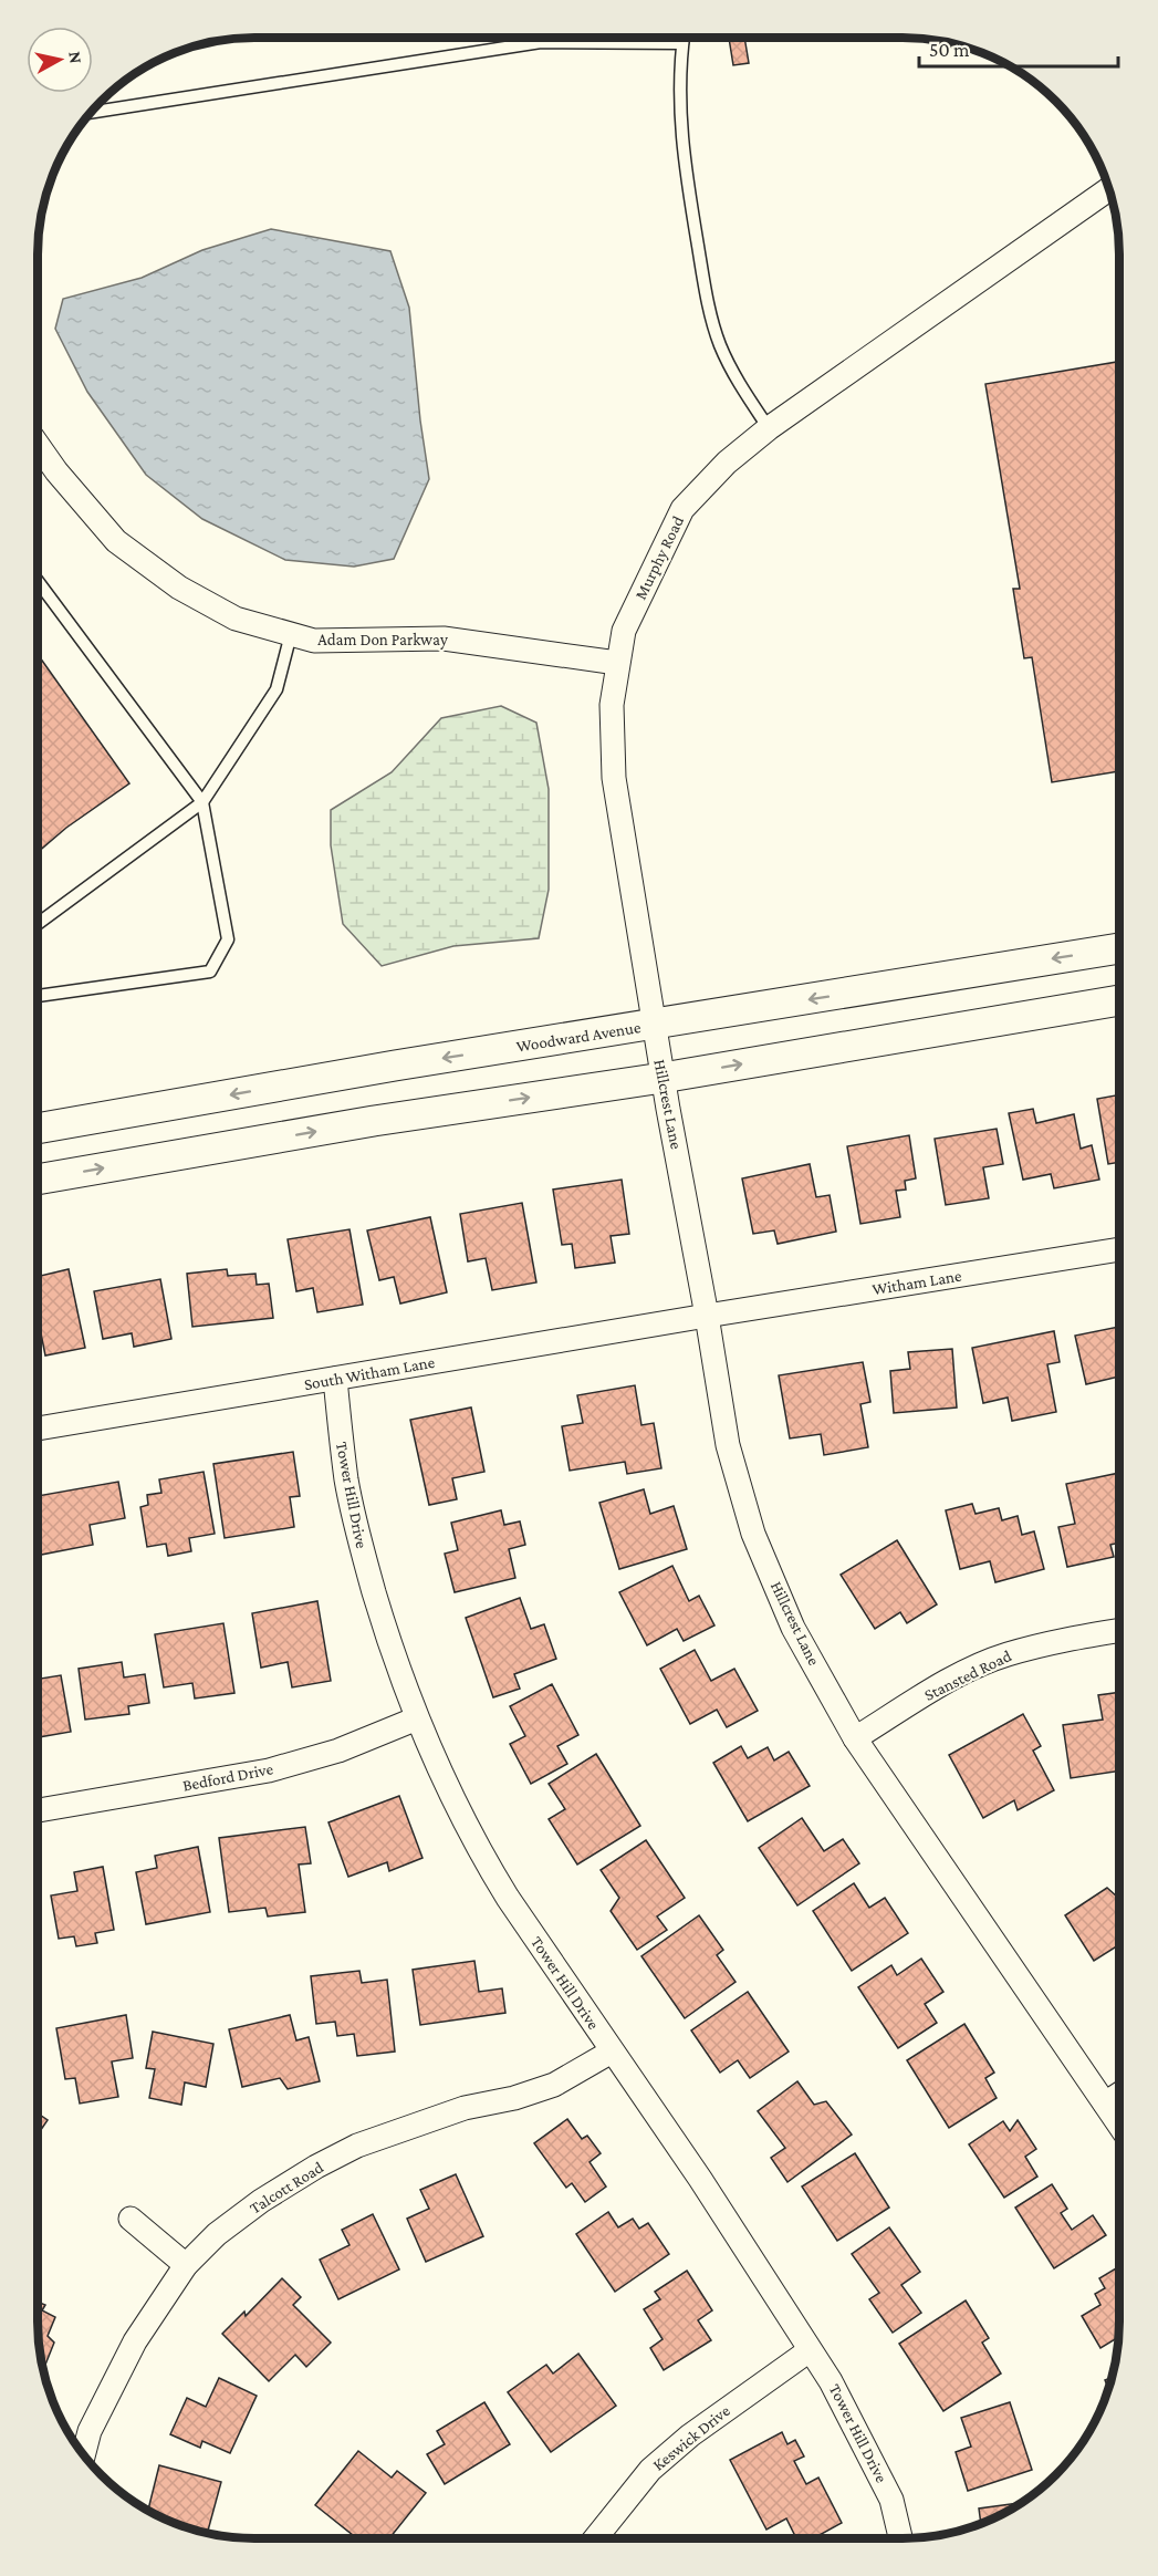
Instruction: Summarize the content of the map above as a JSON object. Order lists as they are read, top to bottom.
{
  "streets": {
    "street": [
      "Murphy Road",
      "Adam Don Parkway",
      "Woodward Avenue",
      "Hillcrest Lane",
      "Witham Lane",
      "South Witham Lane",
      "Tower Hill Drive",
      "Stansted Road",
      "Bedford Drive",
      "Talcott Road",
      "Keswick Drive"
    ]
  },
  "crossings": [
    ["Murphy Road", "Adam Don Parkway"],
    ["Murphy Road", "Woodward Avenue"],
    ["Murphy Road", "Hillcrest Lane"],
    ["Woodward Avenue", "Hillcrest Lane"],
    ["Hillcrest Lane", "Witham Lane"],
    ["Hillcrest Lane", "South Witham Lane"],
    ["Hillcrest Lane", "Stansted Road"],
    ["Witham Lane", "South Witham Lane"],
    ["South Witham Lane", "Tower Hill Drive"],
    ["Tower Hill Drive", "Bedford Drive"],
    ["Tower Hill Drive", "Talcott Road"],
    ["Tower Hill Drive", "Keswick Drive"]
  ],
  "scale_bar": "50 m",
  "north": "right"
}
